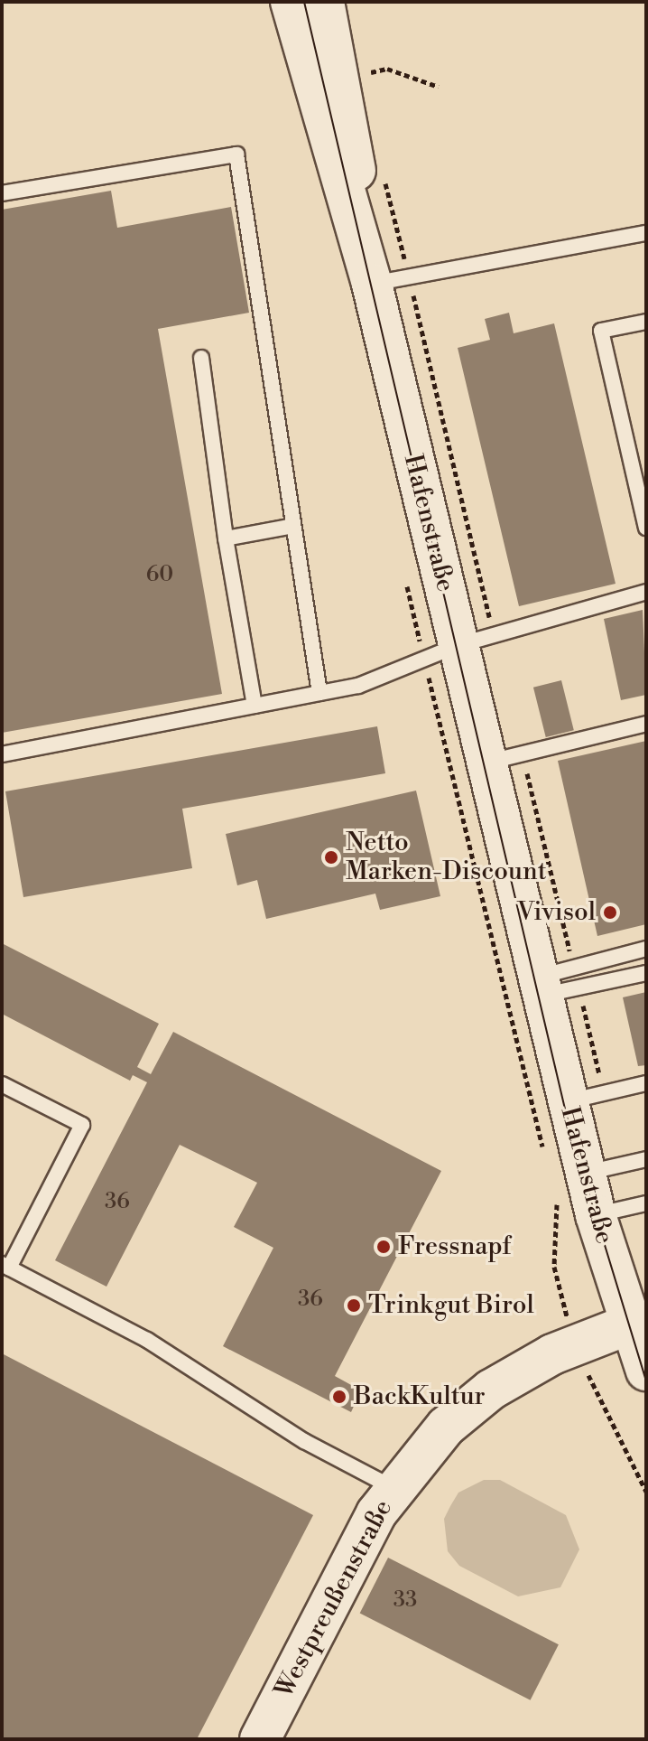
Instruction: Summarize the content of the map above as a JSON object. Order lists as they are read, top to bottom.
{
  "streets": {
    "street": ["Hafenstraße", "Westpreußenstraße"]
  },
  "crossings": [
    ["Hafenstraße", "Westpreußenstraße"]
  ],
  "places": [
    "Netto Marken-Discount",
    "Vivisol",
    "Fressnapf",
    "Trinkgut Birol",
    "BackKultur"
  ],
  "house_numbers": [
    "60",
    "36",
    "36",
    "33"
  ]
}
